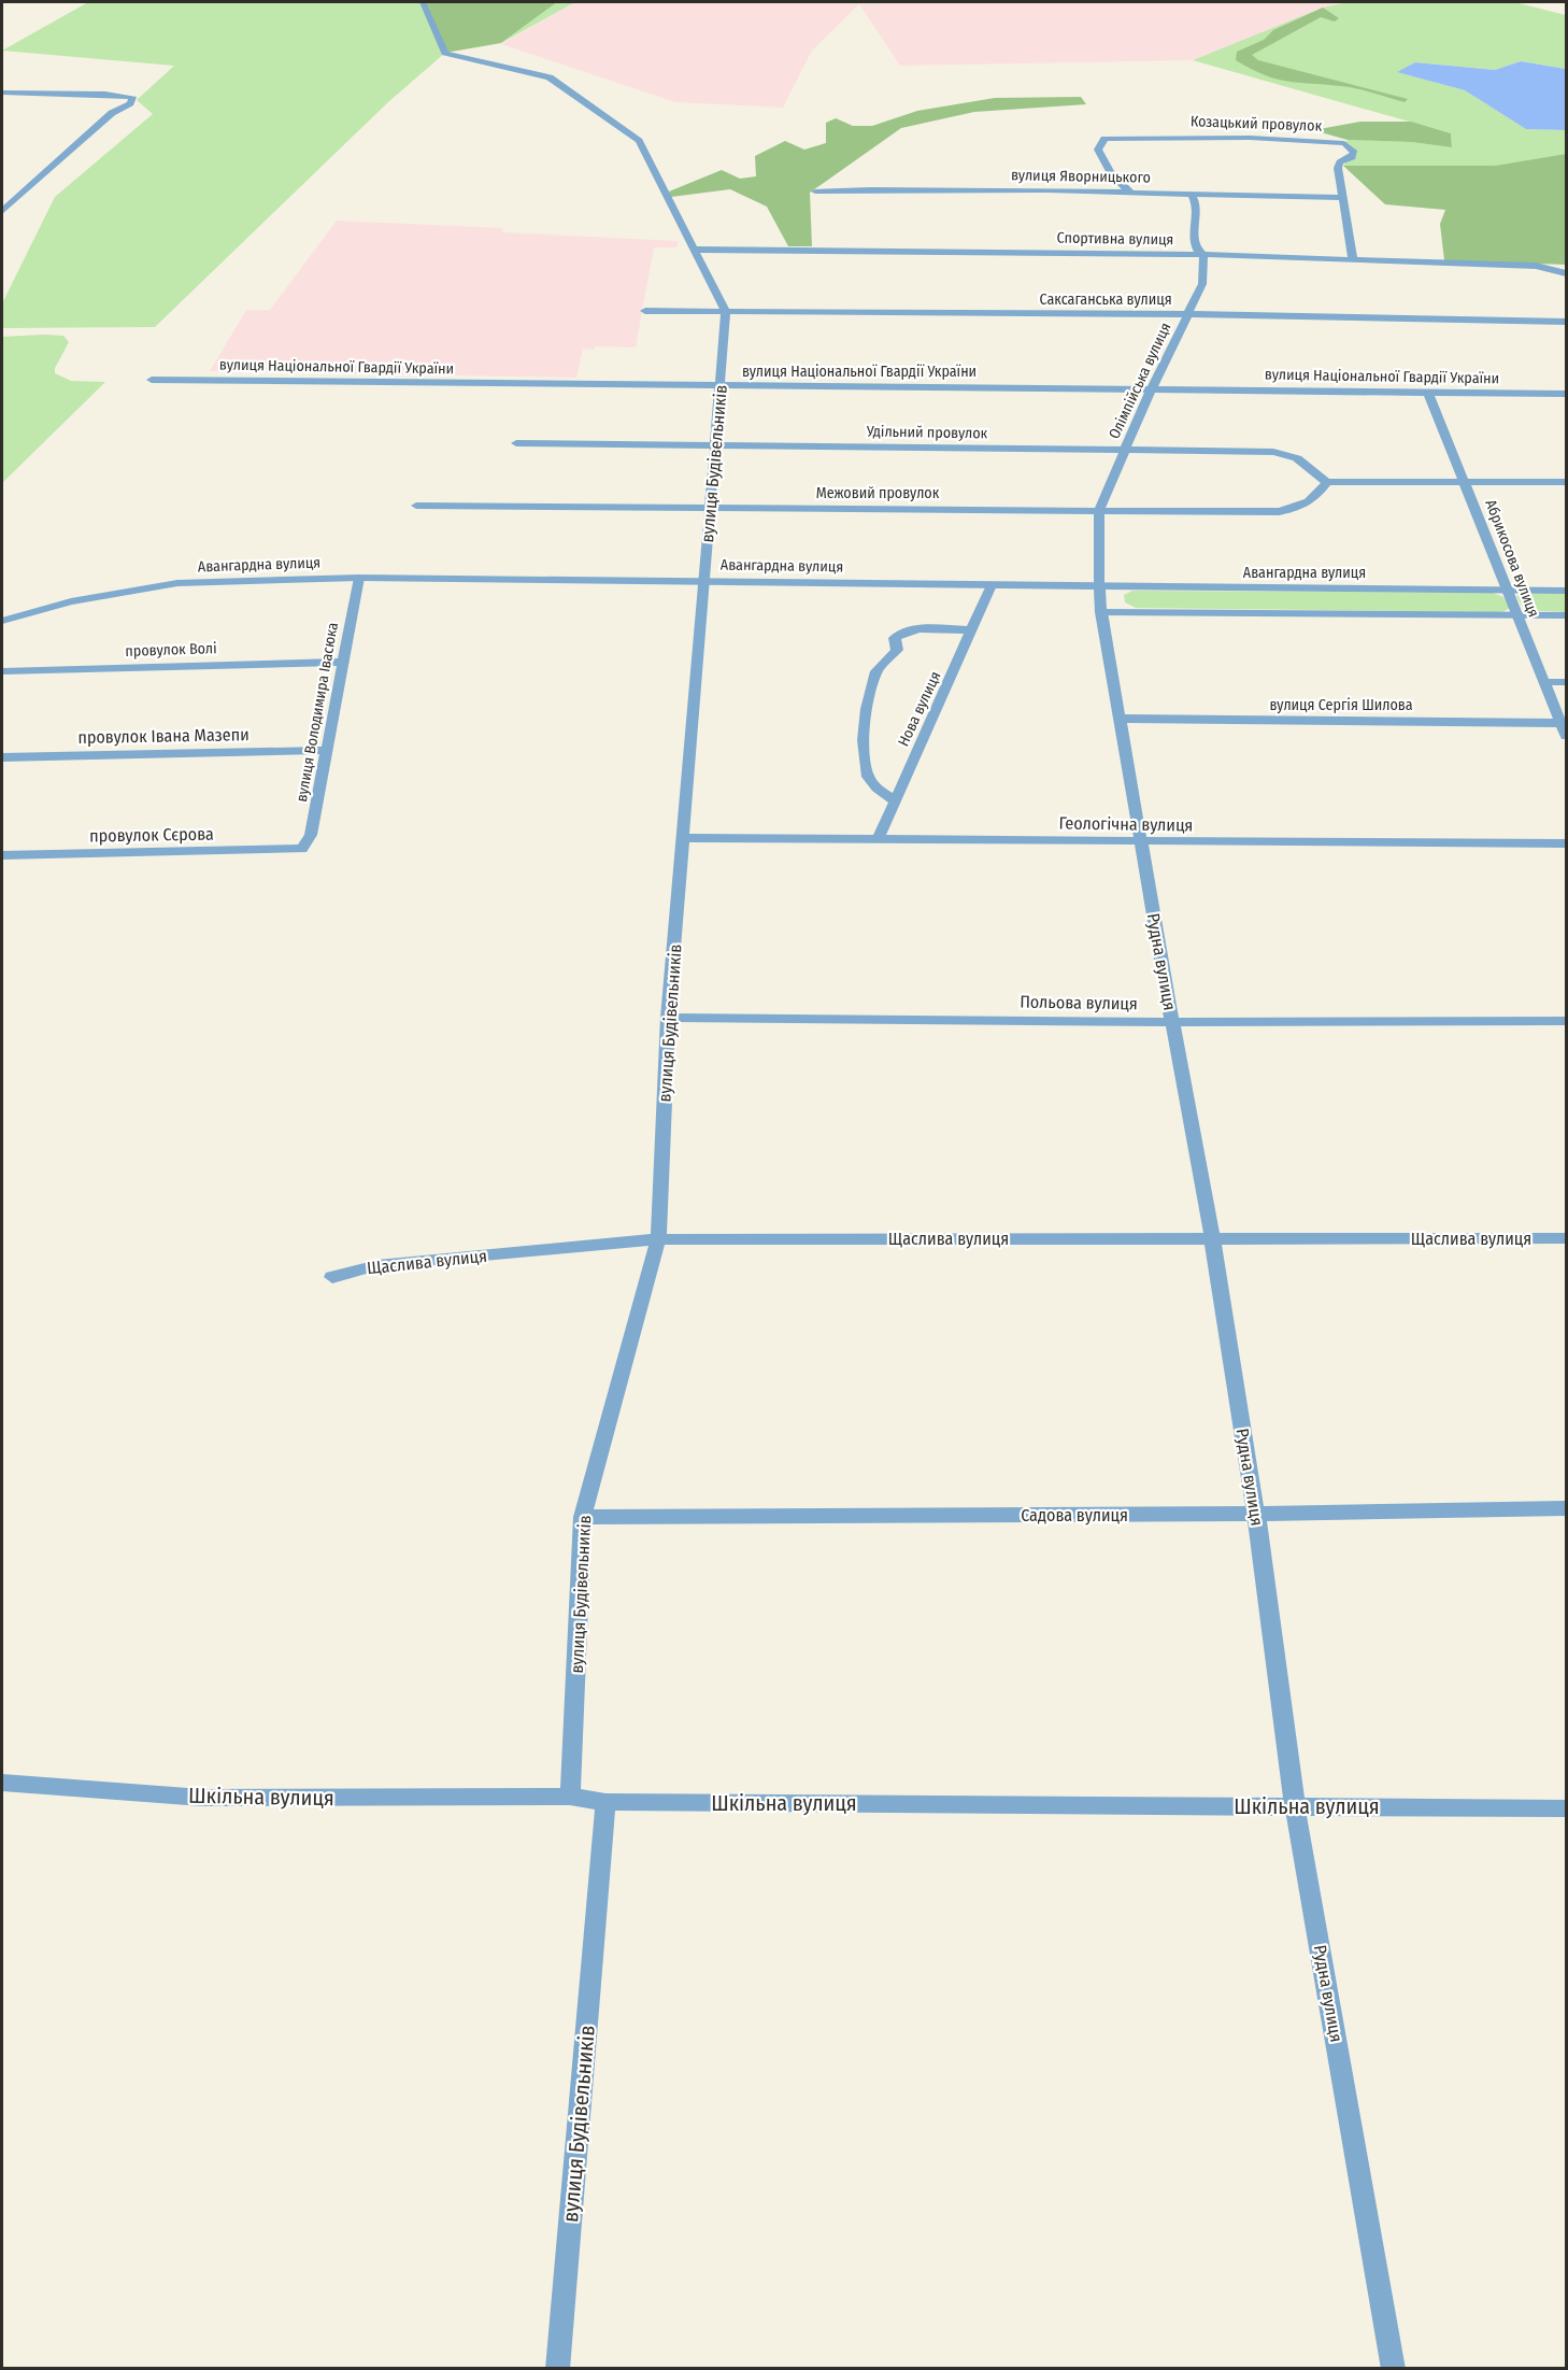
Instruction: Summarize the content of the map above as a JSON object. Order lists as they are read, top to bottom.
{
  "streets": {
    "street": [
      "Козацький провулок",
      "вулиця Яворницького",
      "Спортивна вулиця",
      "Саксаганська вулиця",
      "вулиця Національної Гвардії України",
      "Олімпійська вулиця",
      "Удільний провулок",
      "вулиця Будівельників",
      "Межовий провулок",
      "Абрикосова вулиця",
      "Авангардна вулиця",
      "провулок Волі",
      "вулиця Сергія Шилова",
      "Нова вулиця",
      "вулиця Володимира Івасюка",
      "провулок Івана Мазепи",
      "Геологічна вулиця",
      "провулок Сєрова",
      "Рудна вулиця",
      "Польова вулиця",
      "Щаслива вулиця",
      "Садова вулиця",
      "Шкільна вулиця"
    ]
  },
  "crossings": [
    ["Козацький провулок", "вулиця Яворницького"],
    ["Козацький провулок", "Спортивна вулиця"],
    ["вулиця Яворницького", "Олімпійська вулиця"],
    ["Спортивна вулиця", "Олімпійська вулиця"],
    ["Саксаганська вулиця", "Олімпійська вулиця"],
    ["Саксаганська вулиця", "вулиця Будівельників"],
    ["вулиця Національної Гвардії України", "Олімпійська вулиця"],
    ["вулиця Національної Гвардії України", "вулиця Будівельників"],
    ["вулиця Національної Гвардії України", "Абрикосова вулиця"],
    ["Олімпійська вулиця", "Удільний провулок"],
    ["Олімпійська вулиця", "Межовий провулок"],
    ["Олімпійська вулиця", "Авангардна вулиця"],
    ["Олімпійська вулиця", "Рудна вулиця"],
    ["Удільний провулок", "вулиця Будівельників"],
    ["Удільний провулок", "Межовий провулок"],
    ["вулиця Будівельників", "Межовий провулок"],
    ["вулиця Будівельників", "Авангардна вулиця"],
    ["вулиця Будівельників", "Геологічна вулиця"],
    ["вулиця Будівельників", "Польова вулиця"],
    ["вулиця Будівельників", "Щаслива вулиця"],
    ["вулиця Будівельників", "Садова вулиця"],
    ["вулиця Будівельників", "Шкільна вулиця"],
    ["Абрикосова вулиця", "Авангардна вулиця"],
    ["Абрикосова вулиця", "вулиця Сергія Шилова"],
    ["Авангардна вулиця", "Нова вулиця"],
    ["Авангардна вулиця", "вулиця Володимира Івасюка"],
    ["Авангардна вулиця", "Рудна вулиця"],
    ["провулок Волі", "вулиця Володимира Івасюка"],
    ["вулиця Сергія Шилова", "Рудна вулиця"],
    ["Нова вулиця", "Геологічна вулиця"],
    ["вулиця Володимира Івасюка", "провулок Івана Мазепи"],
    ["вулиця Володимира Івасюка", "провулок Сєрова"],
    ["Геологічна вулиця", "Рудна вулиця"],
    ["Рудна вулиця", "Польова вулиця"],
    ["Рудна вулиця", "Щаслива вулиця"],
    ["Рудна вулиця", "Садова вулиця"],
    ["Рудна вулиця", "Шкільна вулиця"]
  ]
}
